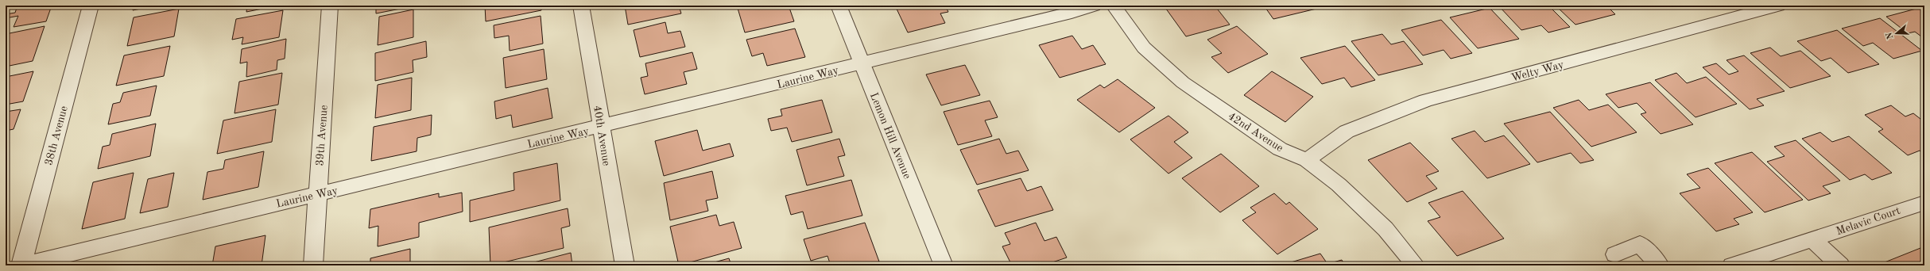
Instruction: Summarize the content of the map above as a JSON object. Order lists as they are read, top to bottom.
{
  "streets": {
    "street": [
      "Welty Way",
      "Laurine Way",
      "42nd Avenue",
      "38th Avenue",
      "39th Avenue",
      "40th Avenue",
      "Lemon Hill Avenue",
      "Melavic Court"
    ]
  },
  "crossings": [
    ["Welty Way", "42nd Avenue"],
    ["Laurine Way", "38th Avenue"],
    ["Laurine Way", "39th Avenue"],
    ["Laurine Way", "40th Avenue"],
    ["Laurine Way", "Lemon Hill Avenue"]
  ],
  "north": "left"
}
